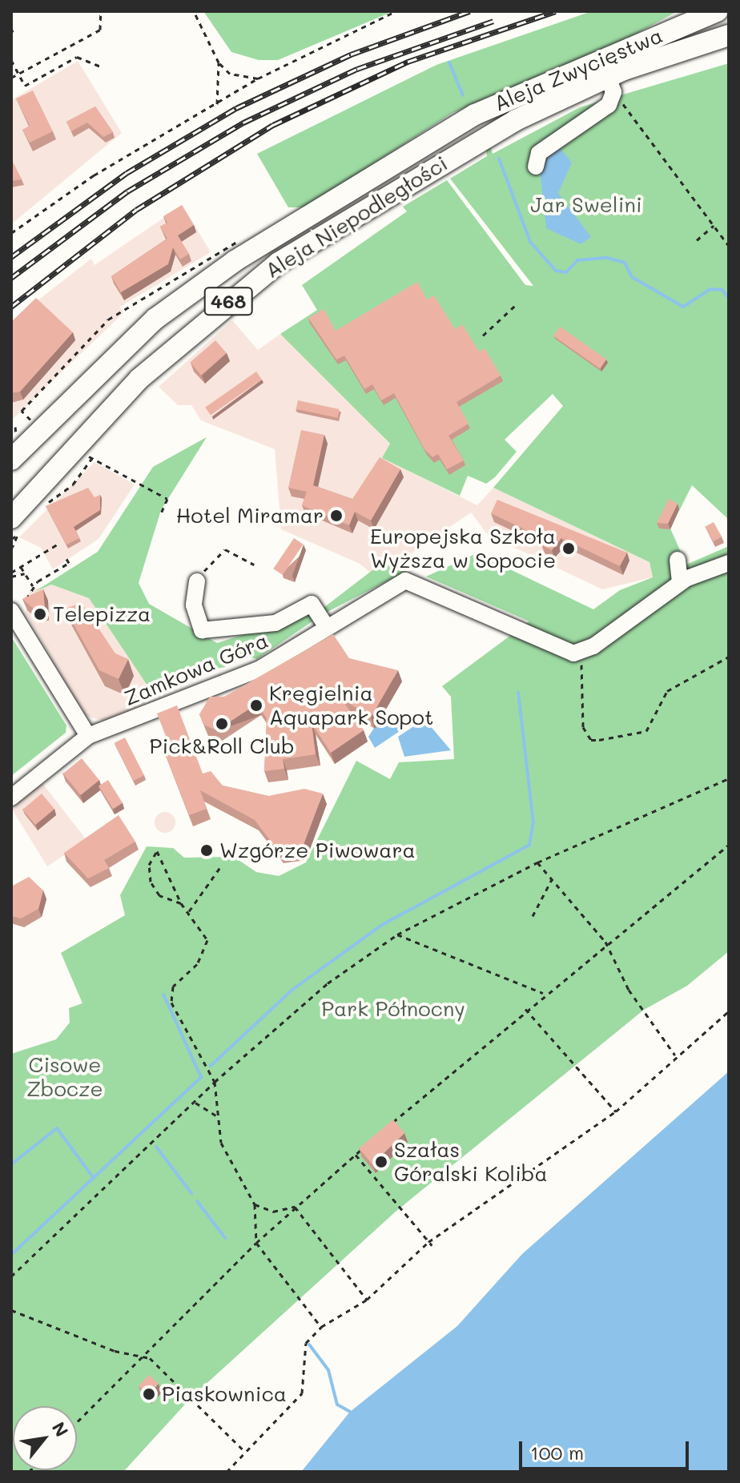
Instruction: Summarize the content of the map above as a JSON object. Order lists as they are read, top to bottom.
{
  "streets": {
    "main road": ["Aleja Zwycięstwa", "Aleja Niepodległości", "468"],
    "street": ["Zamkowa Góra"]
  },
  "crossings": [
    ["Aleja Zwycięstwa", "Aleja Niepodległości"]
  ],
  "parks": ["Jar Swelini", "Park Północny", "Cisowe Zbocze"],
  "places": [
    "Hotel Miramar",
    "Europejska Szkoła Wyższa w Sopocie",
    "Telepizza",
    "Kręgielnia Aquapark Sopot",
    "Pick&Roll Club",
    "Wzgórze Piwowara",
    "Szałas Góralski Koliba",
    "Piaskownica"
  ],
  "scale_bar": "100 m",
  "north": "top right"
}
